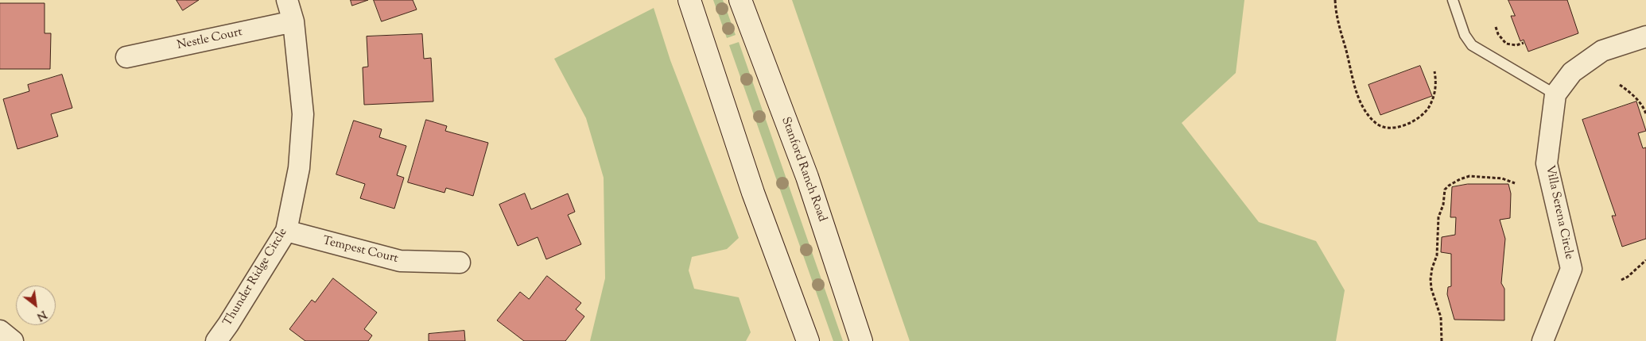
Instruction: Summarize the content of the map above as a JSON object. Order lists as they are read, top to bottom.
{
  "streets": {
    "main road": ["Stanford Ranch Road"],
    "street": [
      "Nestle Court",
      "Villa Serena Circle",
      "Tempest Court",
      "Thunder Ridge Circle"
    ]
  },
  "crossings": [
    ["Nestle Court", "Thunder Ridge Circle"],
    ["Tempest Court", "Thunder Ridge Circle"]
  ],
  "north": "bottom right"
}
